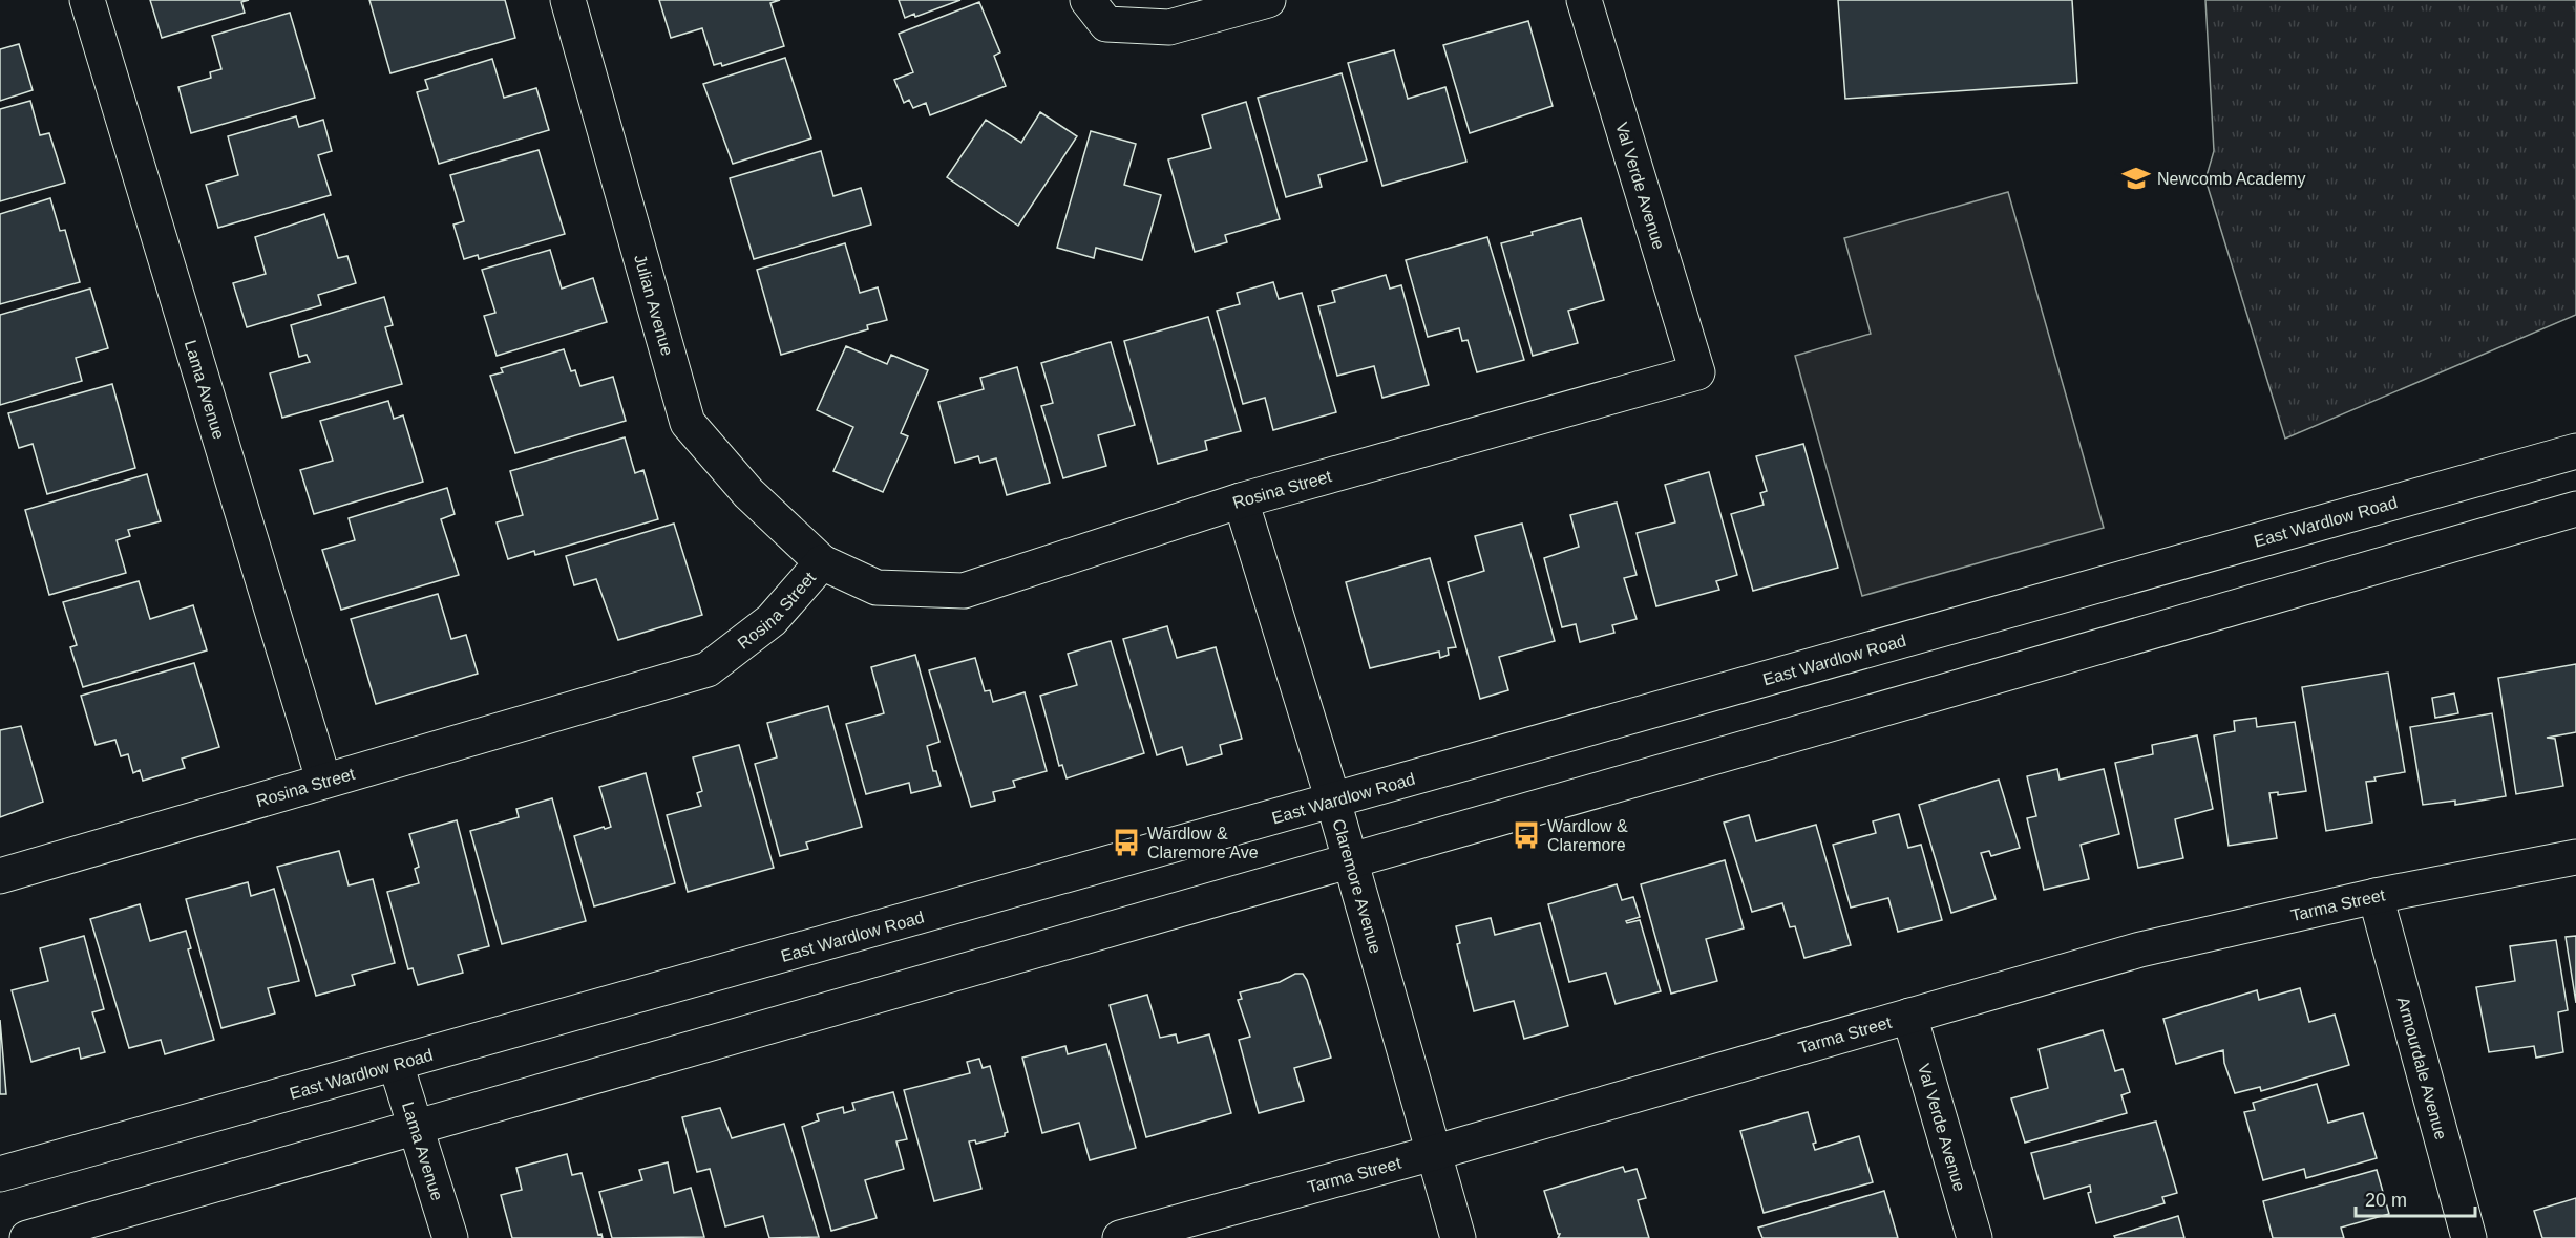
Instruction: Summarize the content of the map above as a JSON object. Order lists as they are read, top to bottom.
{
  "streets": {
    "street": [
      "Val Verde Avenue",
      "Julian Avenue",
      "Lama Avenue",
      "Rosina Street",
      "East Wardlow Road",
      "Claremore Avenue",
      "Tarma Street",
      "Armourdale Avenue"
    ]
  },
  "crossings": [
    ["Val Verde Avenue", "Rosina Street"],
    ["Val Verde Avenue", "Tarma Street"],
    ["Julian Avenue", "Rosina Street"],
    ["Lama Avenue", "Rosina Street"],
    ["Lama Avenue", "East Wardlow Road"],
    ["Rosina Street", "Claremore Avenue"],
    ["East Wardlow Road", "Claremore Avenue"],
    ["Claremore Avenue", "Tarma Street"],
    ["Tarma Street", "Armourdale Avenue"]
  ],
  "places": {
    "school or university": ["Newcomb Academy"],
    "bus stop": ["Wardlow & Claremore", "Wardlow & Claremore Ave"]
  },
  "scale_bar": "20 m"
}
